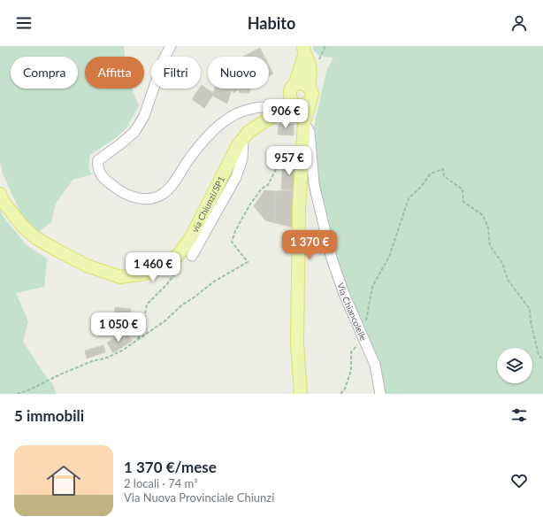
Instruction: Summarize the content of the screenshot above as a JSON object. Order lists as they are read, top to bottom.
{
  "streets": {
    "main road": ["via Chiunzi/SP1"],
    "street": ["Via Chiancolelle"]
  },
  "page": {
    "header": "Habito",
    "chip": [
      "Compra",
      "Affitta",
      "Filtri",
      "Nuovo"
    ],
    "price": [
      "906 €",
      "957 €",
      "1 370 €",
      "1 460 €",
      "1 050 €"
    ],
    "heading": "5 immobili",
    "list": [
      {
        "name": "1 370 €/mese",
        "note": "2 locali · 74 m² · Via Nuova Provinciale Chiunzi"
      }
    ]
  }
}
